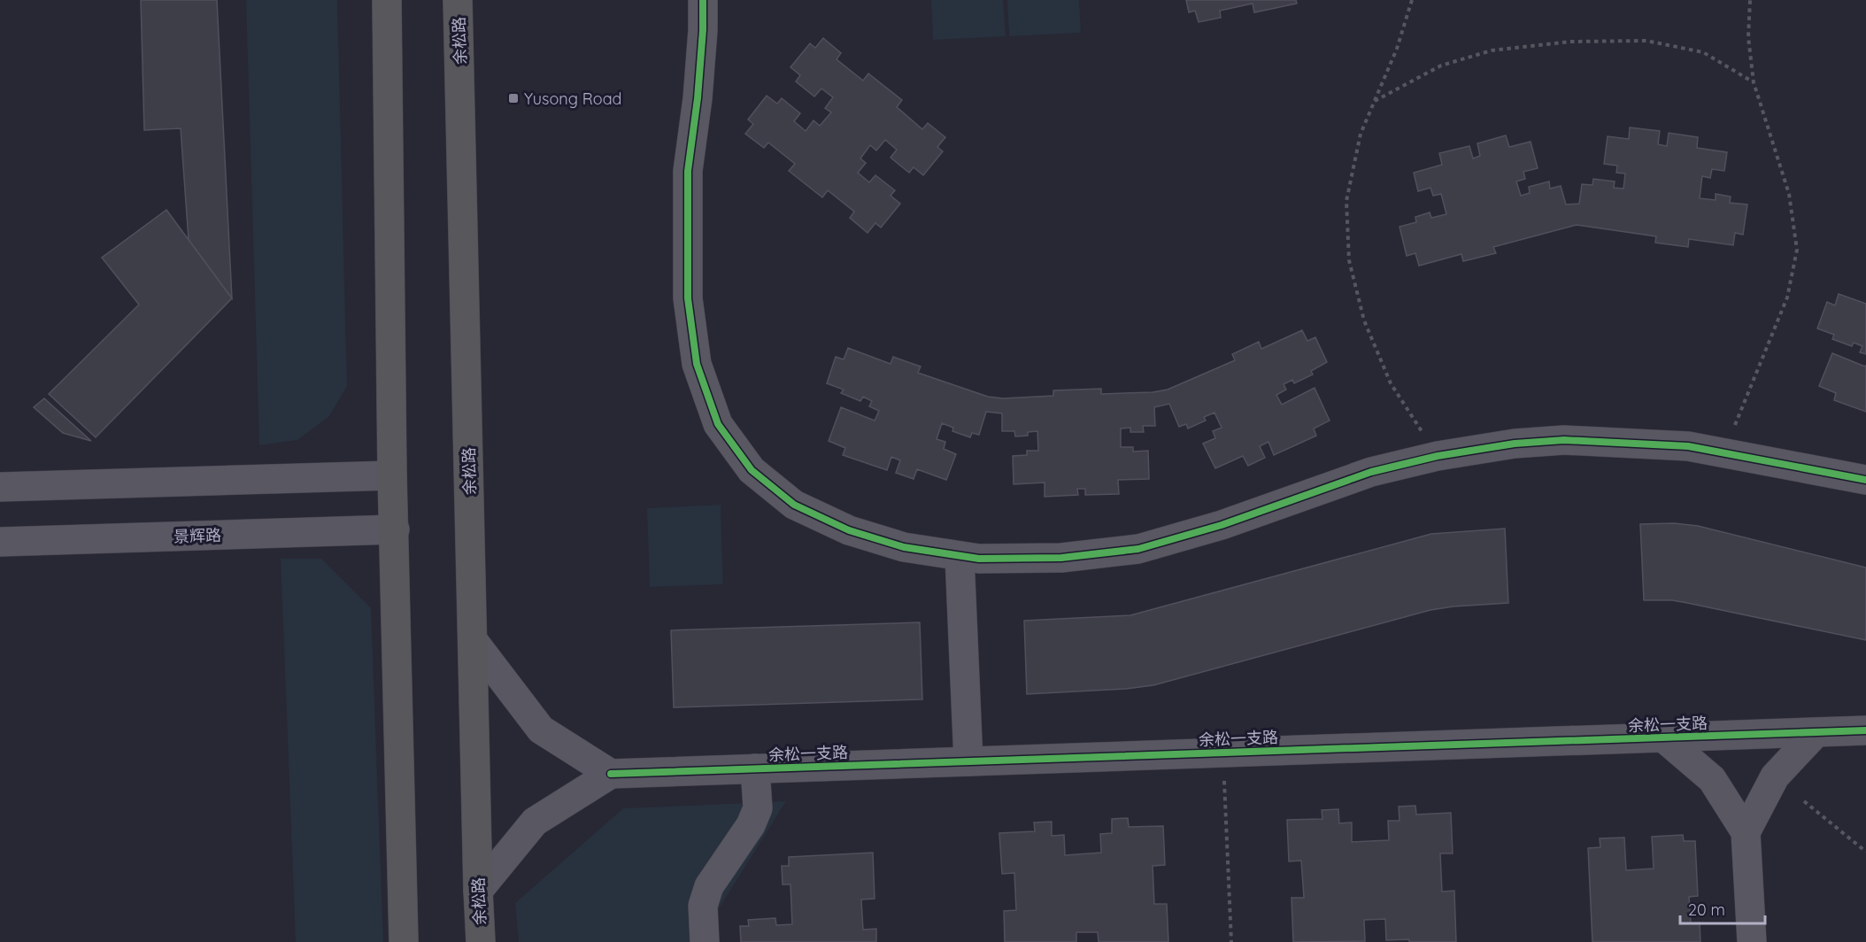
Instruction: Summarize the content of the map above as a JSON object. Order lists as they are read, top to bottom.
{
  "streets": {
    "highway": ["余松路"],
    "street": ["景辉路", "余松一支路"]
  },
  "places": {
    "transit": ["Yusong Road"]
  },
  "scale_bar": "20 m"
}
